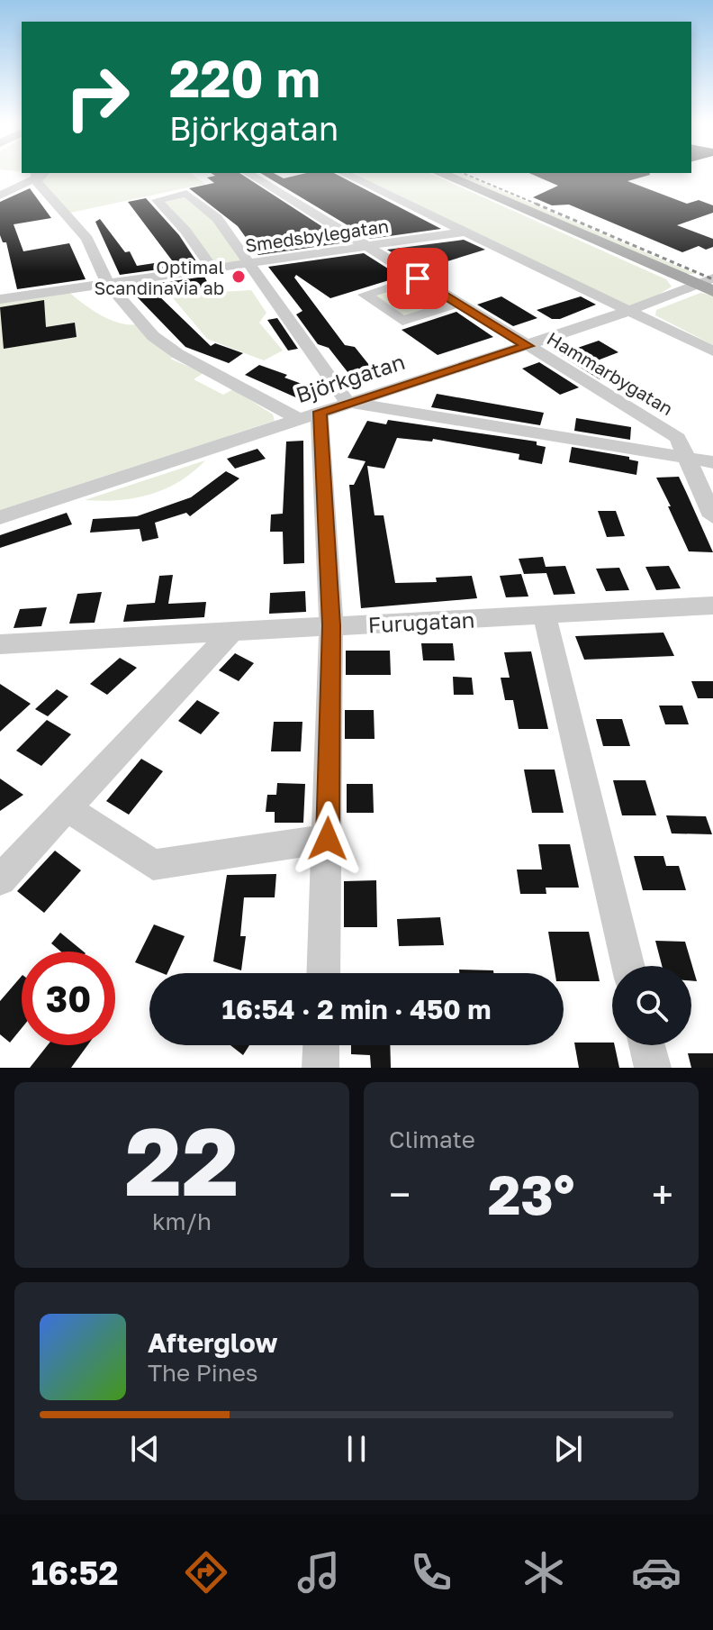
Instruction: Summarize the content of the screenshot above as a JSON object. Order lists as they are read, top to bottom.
{
  "streets": {
    "street": [
      "Smedsbylegatan",
      "Hammarbygatan",
      "Björkgatan",
      "Furugatan"
    ]
  },
  "crossings": [
    ["Smedsbylegatan", "Hammarbygatan"],
    ["Hammarbygatan", "Björkgatan"]
  ],
  "places": ["Optimal Scandinavia ab"],
  "page": {
    "turn": ["220 m", "Björkgatan"],
    "limit": "30",
    "trip": "16:54 · 2 min · 450 m",
    "tile": [
      ["22", "km/h"],
      "Climate"
    ],
    "heat": ["−", "23°", "+"],
    "song": ["Afterglow", "The Pines"],
    "tabs": "16:52"
  }
}
